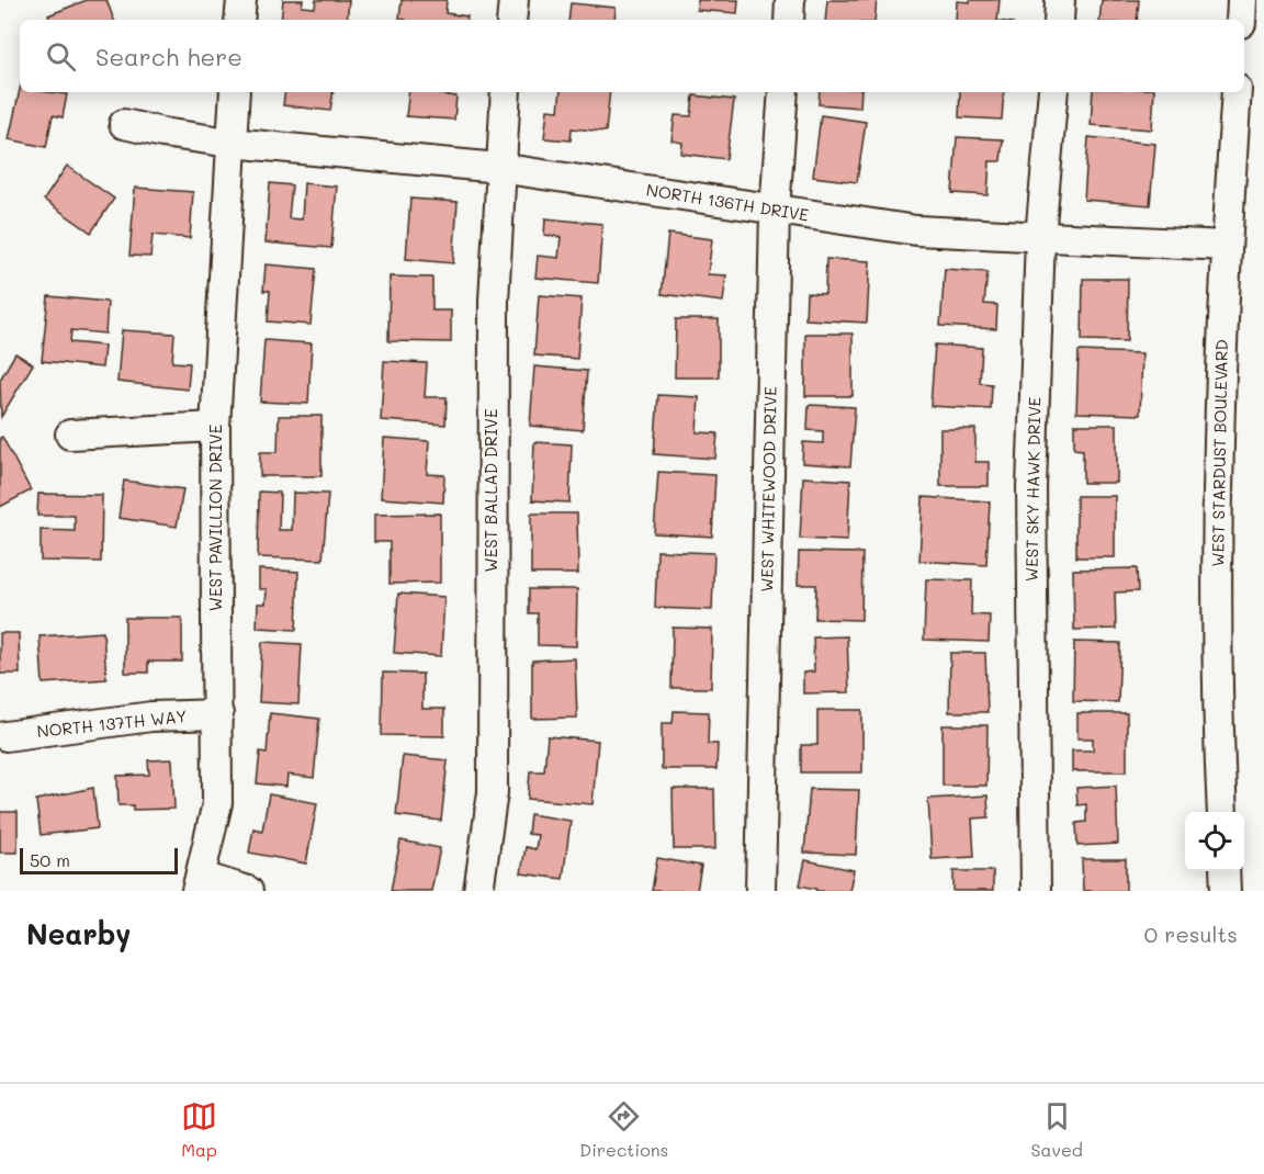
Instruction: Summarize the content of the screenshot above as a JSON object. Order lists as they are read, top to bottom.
{
  "streets": {
    "street": [
      "NORTH 136TH DRIVE",
      "WEST STARDUST BOULEVARD",
      "WEST WHITEWOOD DRIVE",
      "WEST SKY HAWK DRIVE",
      "WEST BALLAD DRIVE",
      "WEST PAVILLION DRIVE",
      "NORTH 137TH WAY"
    ]
  },
  "crossings": [
    ["NORTH 136TH DRIVE", "WEST STARDUST BOULEVARD"],
    ["NORTH 136TH DRIVE", "WEST WHITEWOOD DRIVE"],
    ["NORTH 136TH DRIVE", "WEST SKY HAWK DRIVE"],
    ["NORTH 136TH DRIVE", "WEST BALLAD DRIVE"],
    ["NORTH 136TH DRIVE", "WEST PAVILLION DRIVE"],
    ["WEST PAVILLION DRIVE", "NORTH 137TH WAY"]
  ],
  "scale_bar": "50 m",
  "page": {
    "search": "Search here",
    "scale": "50 m",
    "heading": ["Nearby", "0 results"],
    "nav": ["Map", "Directions", "Saved"]
  }
}
